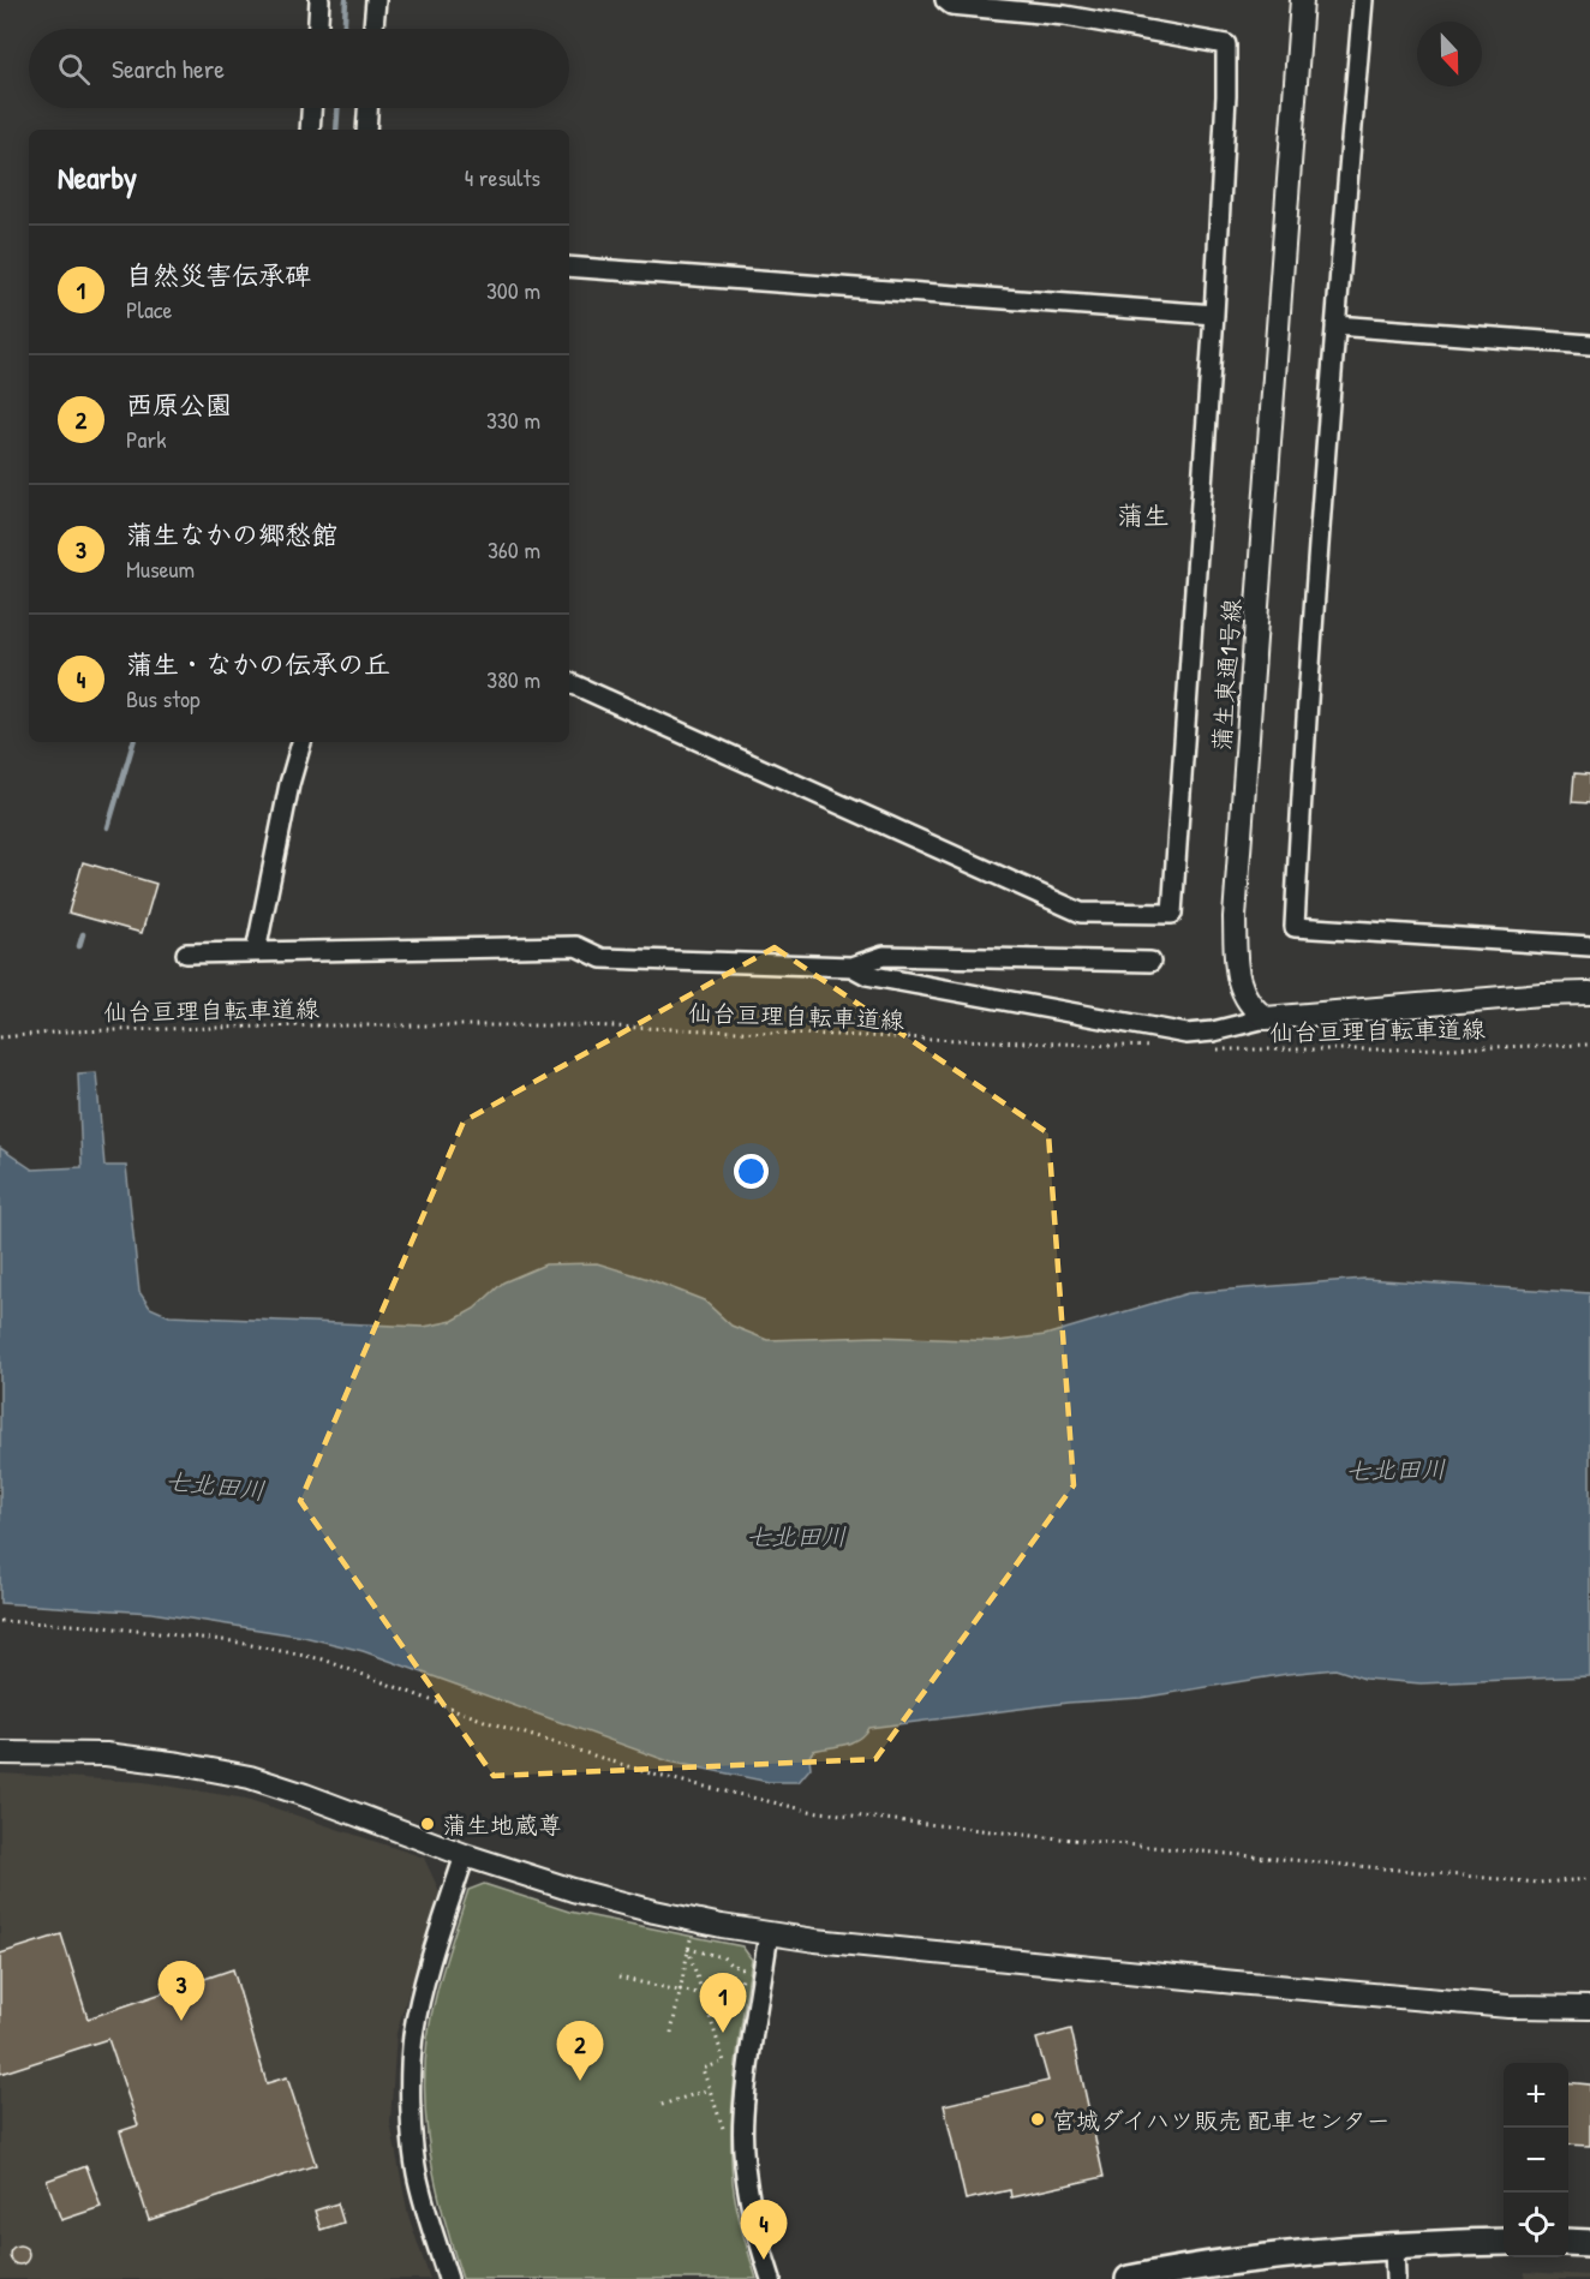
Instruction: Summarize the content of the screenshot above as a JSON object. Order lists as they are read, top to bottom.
{
  "streets": {
    "street": ["蒲生東通1号線"],
    "path": ["仙台亘理自転車道線"]
  },
  "districts": ["蒲生"],
  "water": ["七北田川"],
  "places": ["蒲生地蔵尊", "宮城ダイハツ販売 配車センター"],
  "north": "bottom",
  "page": {
    "search": "Search here",
    "heading": ["Nearby", "4 results"],
    "list": [
      {
        "mark": "1",
        "name": "自然災害伝承碑",
        "note": "Place",
        "value": "300 m"
      },
      {
        "mark": "2",
        "name": "西原公園",
        "note": "Park",
        "value": "330 m"
      },
      {
        "mark": "3",
        "name": "蒲生なかの郷愁館",
        "note": "Museum",
        "value": "360 m"
      },
      {
        "mark": "4",
        "name": "蒲生・なかの伝承の丘",
        "note": "Bus stop",
        "value": "380 m"
      }
    ],
    "pins": [
      "3",
      "1",
      "2",
      "4"
    ],
    "map_buttons": ["+", "−"]
  }
}
